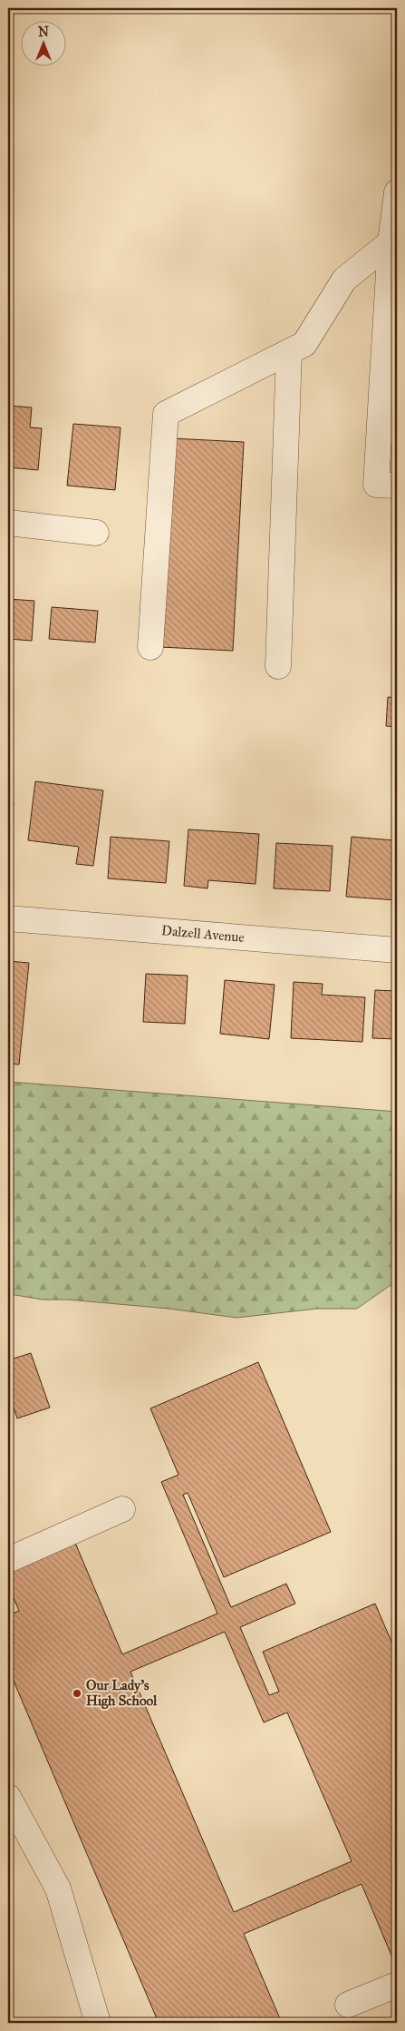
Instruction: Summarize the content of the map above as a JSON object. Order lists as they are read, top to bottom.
{
  "streets": {
    "street": ["Dalzell Avenue"]
  },
  "places": ["Our Lady's High School"],
  "north": "top"
}
